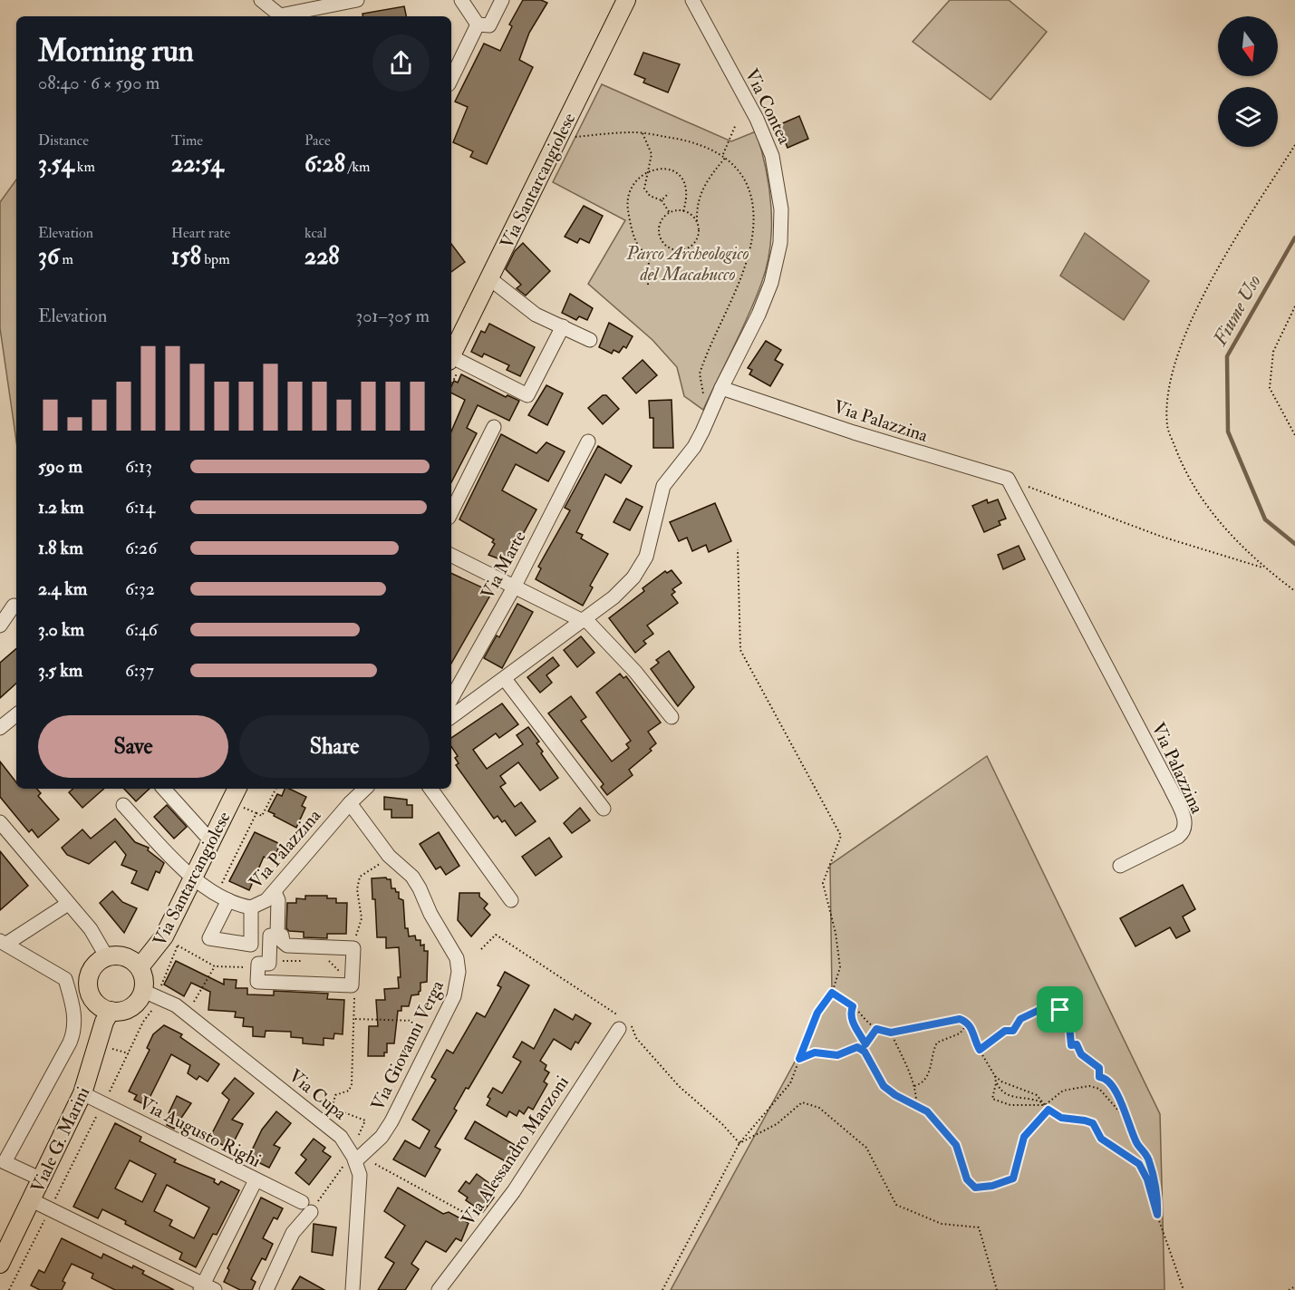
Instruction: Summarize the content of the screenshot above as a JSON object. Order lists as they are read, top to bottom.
{
  "streets": {
    "main road": ["Via Santarcangiolese", "Viale G. Marini"],
    "street": [
      "Via Contea",
      "Via Palazzina",
      "Via Marte",
      "Via Giovanni Verga",
      "Via Cupa",
      "Via Augusto Righi",
      "Via Alessandro Manzoni"
    ]
  },
  "crossings": [
    ["Via Contea", "Via Palazzina"],
    ["Via Santarcangiolese", "Via Palazzina"],
    ["Via Santarcangiolese", "Via Cupa"],
    ["Via Santarcangiolese", "Viale G. Marini"],
    ["Via Palazzina", "Via Giovanni Verga"],
    ["Via Giovanni Verga", "Via Cupa"],
    ["Via Cupa", "Viale G. Marini"],
    ["Via Augusto Righi", "Viale G. Marini"]
  ],
  "water": ["Fiume Uso"],
  "parks": ["Parco Archeologico del Macabucco"],
  "north": "bottom",
  "page": {
    "heading": ["Morning run", "08:40 · 6 × 590 m"],
    "stats": [
      ["Distance", "3.54 km"],
      ["Time", "22:54"],
      ["Pace", "6:28 /km"],
      ["Elevation", "36 m"],
      ["Heart rate", "158 bpm"],
      ["kcal", "228"]
    ],
    "chart": ["Elevation", "301–305 m"],
    "list": [
      {
        "name": "590 m",
        "note": "6:13"
      },
      {
        "name": "1.2 km",
        "note": "6:14"
      },
      {
        "name": "1.8 km",
        "note": "6:26"
      },
      {
        "name": "2.4 km",
        "note": "6:32"
      },
      {
        "name": "3.0 km",
        "note": "6:46"
      },
      {
        "name": "3.5 km",
        "note": "6:37"
      }
    ],
    "buttons": ["Save", "Share"]
  }
}
